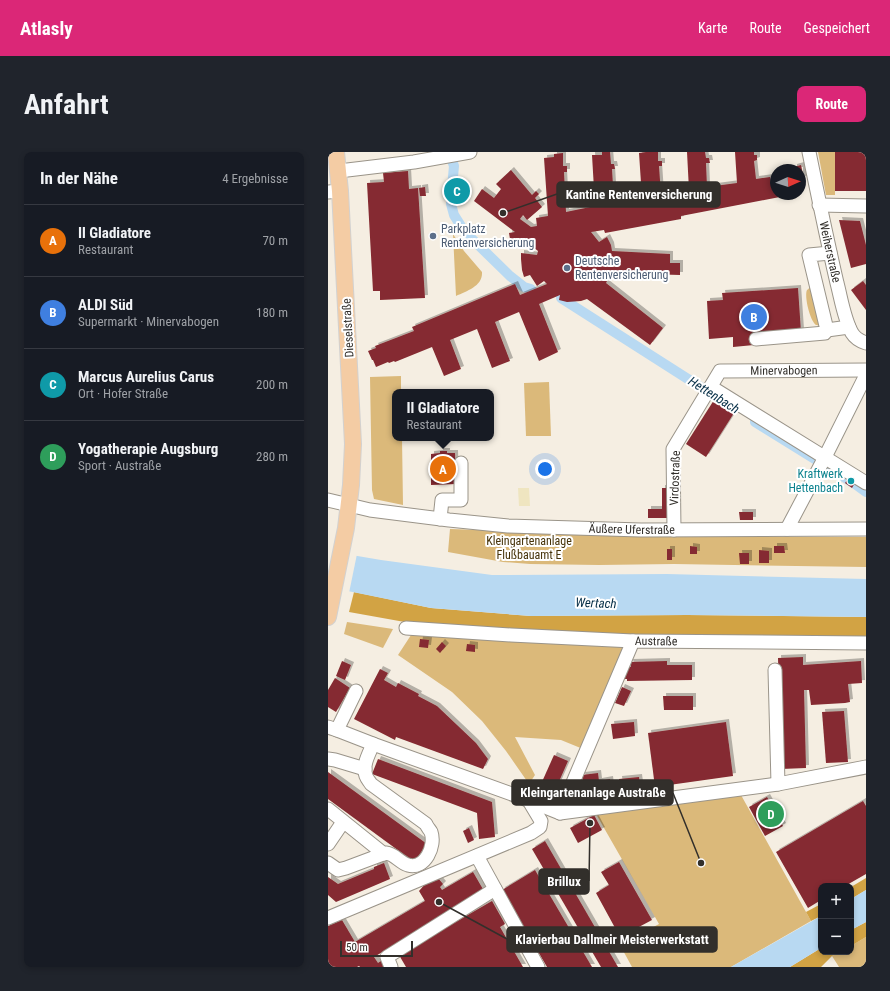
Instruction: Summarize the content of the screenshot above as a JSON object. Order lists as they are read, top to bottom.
{
  "streets": {
    "main road": ["Dieselstraße"],
    "street": [
      "Weiherstraße",
      "Minervabogen",
      "Virdostraße",
      "Äußere Uferstraße",
      "Austraße"
    ]
  },
  "crossings": [
    ["Dieselstraße", "Äußere Uferstraße"],
    ["Minervabogen", "Virdostraße"],
    ["Virdostraße", "Äußere Uferstraße"]
  ],
  "water": ["Hettenbach", "Wertach"],
  "parks": ["Kleingartenanlage Flußbauamt E"],
  "places": [
    "Kantine Rentenversicherung",
    "Parkplatz Rentenversicherung",
    "Deutsche Rentenversicherung",
    "Kraftwerk Hettenbach",
    "Brillux",
    "Kleingartenanlage Austraße",
    "Klavierbau Dallmeir Meisterwerkstatt"
  ],
  "scale_bar": "50 m",
  "north": "right",
  "page": {
    "header": "Atlasly",
    "nav": ["Karte", "Route", "Gespeichert"],
    "buttons": "Route",
    "title": "Anfahrt",
    "heading": ["In der Nähe", "4 Ergebnisse"],
    "pins": [
      "C",
      "B",
      "A",
      "D"
    ],
    "list": [
      {
        "mark": "A",
        "name": "Il Gladiatore",
        "note": "Restaurant",
        "value": "70 m"
      },
      {
        "mark": "B",
        "name": "ALDI Süd",
        "note": "Supermarkt · Minervabogen",
        "value": "180 m"
      },
      {
        "mark": "C",
        "name": "Marcus Aurelius Carus",
        "note": "Ort · Hofer Straße",
        "value": "200 m"
      },
      {
        "mark": "D",
        "name": "Yogatherapie Augsburg",
        "note": "Sport · Austraße",
        "value": "280 m"
      }
    ],
    "popup": ["Il Gladiatore", "Restaurant"],
    "map_buttons": ["+", "−"],
    "scale": "50 m"
  }
}
